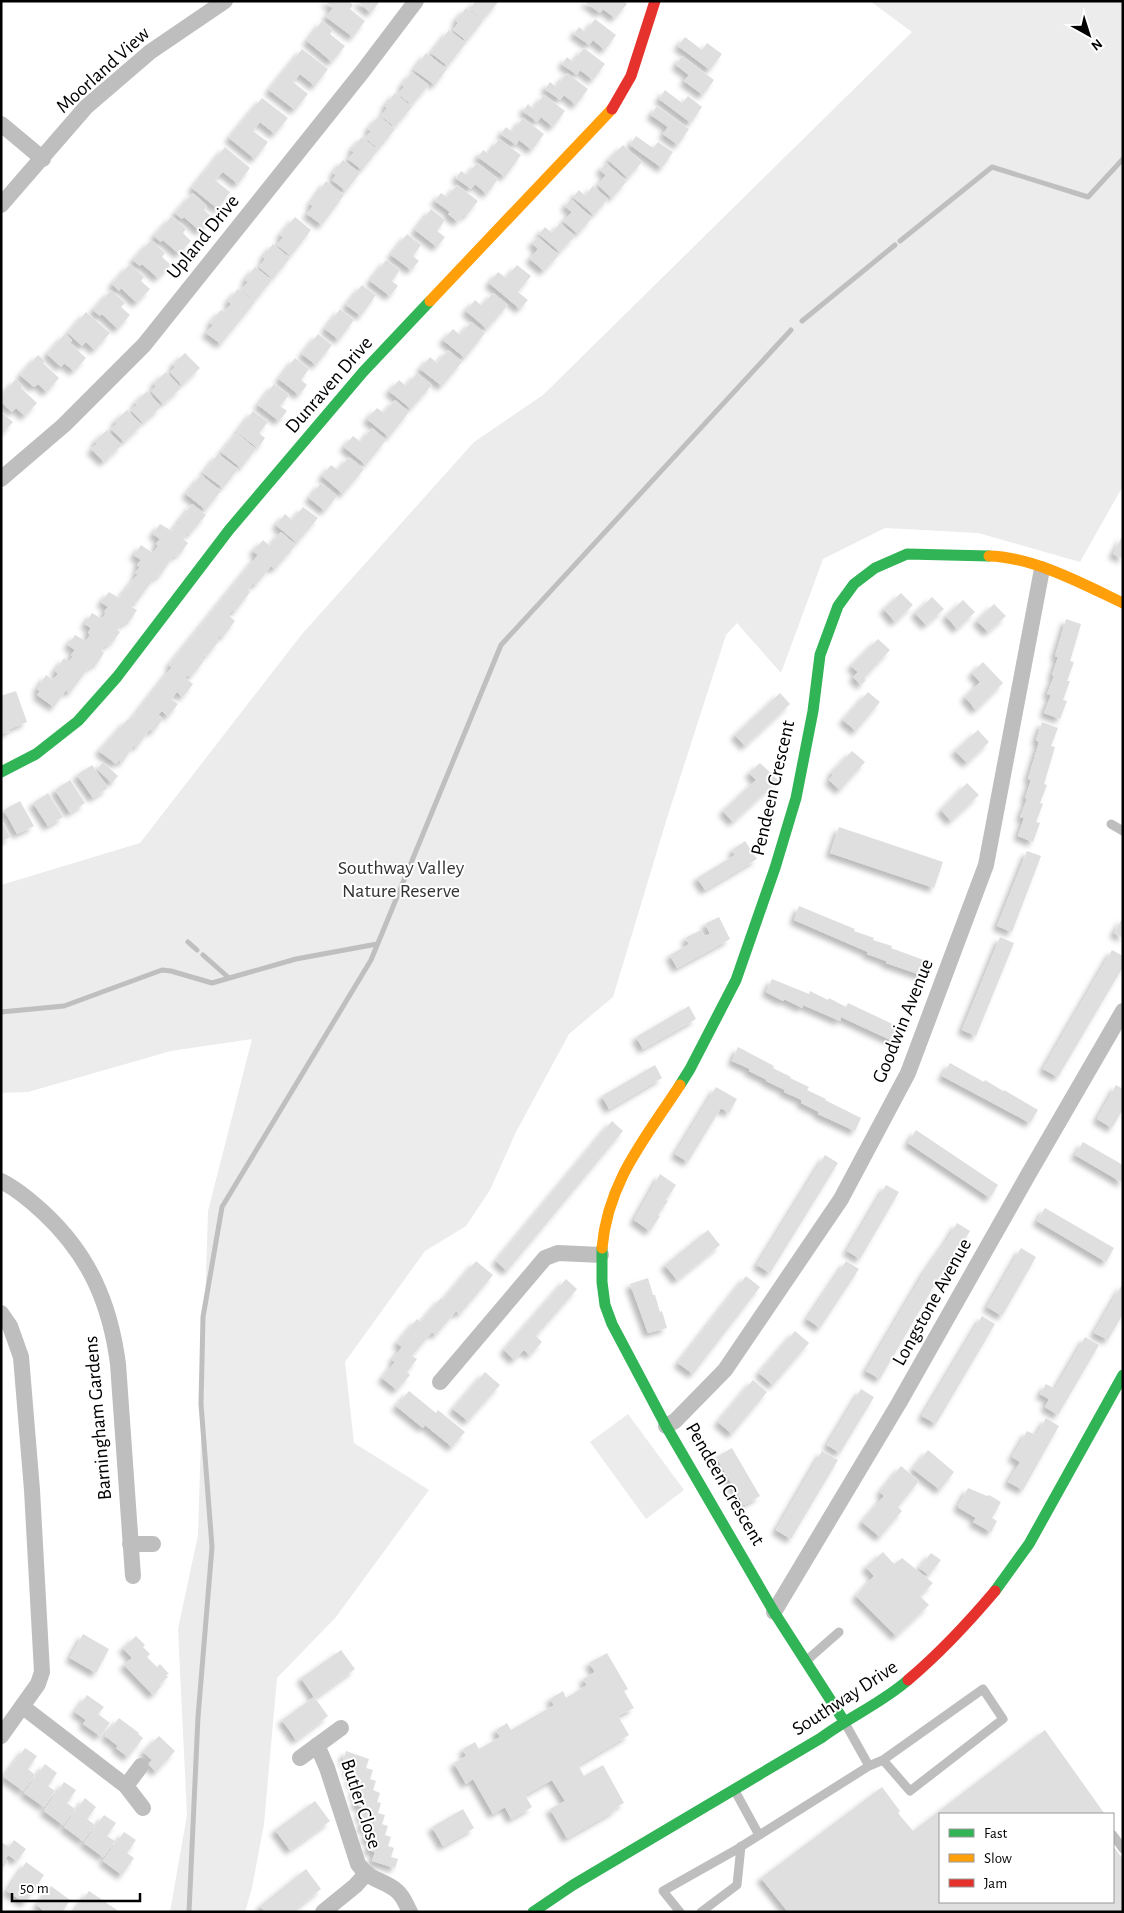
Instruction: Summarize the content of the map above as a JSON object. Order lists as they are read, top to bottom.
{
  "streets": {
    "street": [
      "Moorland View",
      "Upland Drive",
      "Dunraven Drive",
      "Pendeen Crescent",
      "Goodwin Avenue",
      "Longstone Avenue",
      "Barningham Gardens",
      "Southway Drive",
      "Butler Close"
    ]
  },
  "crossings": [
    ["Pendeen Crescent", "Goodwin Avenue"],
    ["Pendeen Crescent", "Longstone Avenue"],
    ["Pendeen Crescent", "Southway Drive"]
  ],
  "parks": ["Southway Valley Nature Reserve"],
  "legend": ["Fast", "Slow", "Jam"],
  "scale_bar": "50 m",
  "north": "bottom right"
}
